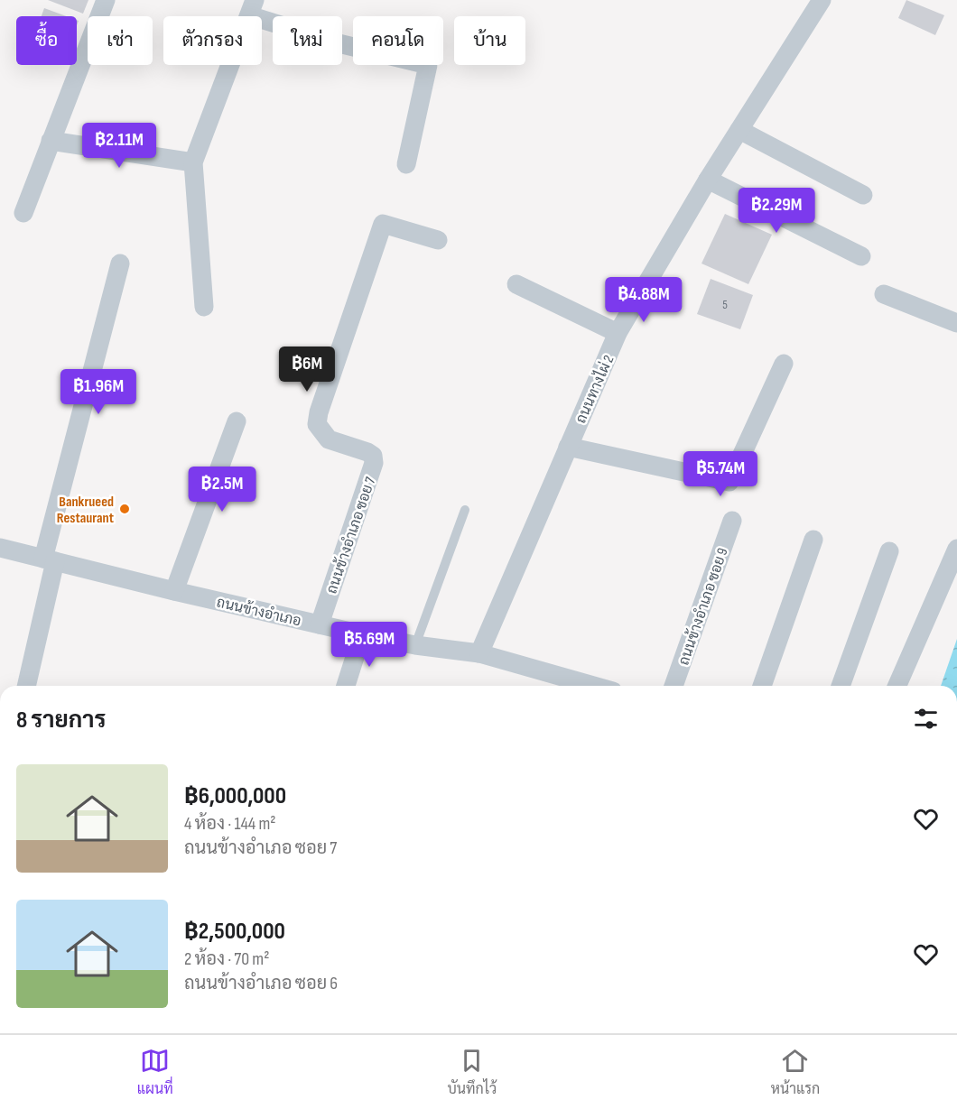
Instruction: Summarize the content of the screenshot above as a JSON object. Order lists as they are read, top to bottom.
{
  "streets": {
    "street": [
      "ถนนทางไผ่ 2",
      "ถนนข้างอำเภอ ซอย 7",
      "ถนนข้างอำเภอ ซอย 9",
      "ถนนข้างอำเภอ"
    ]
  },
  "crossings": [
    ["ถนนทางไผ่ 2", "ถนนข้างอำเภอ"],
    ["ถนนข้างอำเภอ ซอย 7", "ถนนข้างอำเภอ"]
  ],
  "places": ["Bankrueed Restaurant"],
  "house_numbers": ["5"],
  "page": {
    "chip": [
      "ซื้อ",
      "เช่า",
      "ตัวกรอง",
      "ใหม่",
      "คอนโด",
      "บ้าน"
    ],
    "price": [
      "฿2.11M",
      "฿2.29M",
      "฿4.88M",
      "฿6M",
      "฿1.96M",
      "฿5.74M",
      "฿2.5M",
      "฿5.69M"
    ],
    "heading": "8 รายการ",
    "list": [
      {
        "name": "฿6,000,000",
        "note": "4 ห้อง · 144 m² · ถนนข้างอำเภอ ซอย 7"
      },
      {
        "name": "฿2,500,000",
        "note": "2 ห้อง · 70 m² · ถนนข้างอำเภอ ซอย 6"
      }
    ],
    "tabs": ["แผนที่", "บันทึกไว้", "หน้าแรก"]
  }
}
